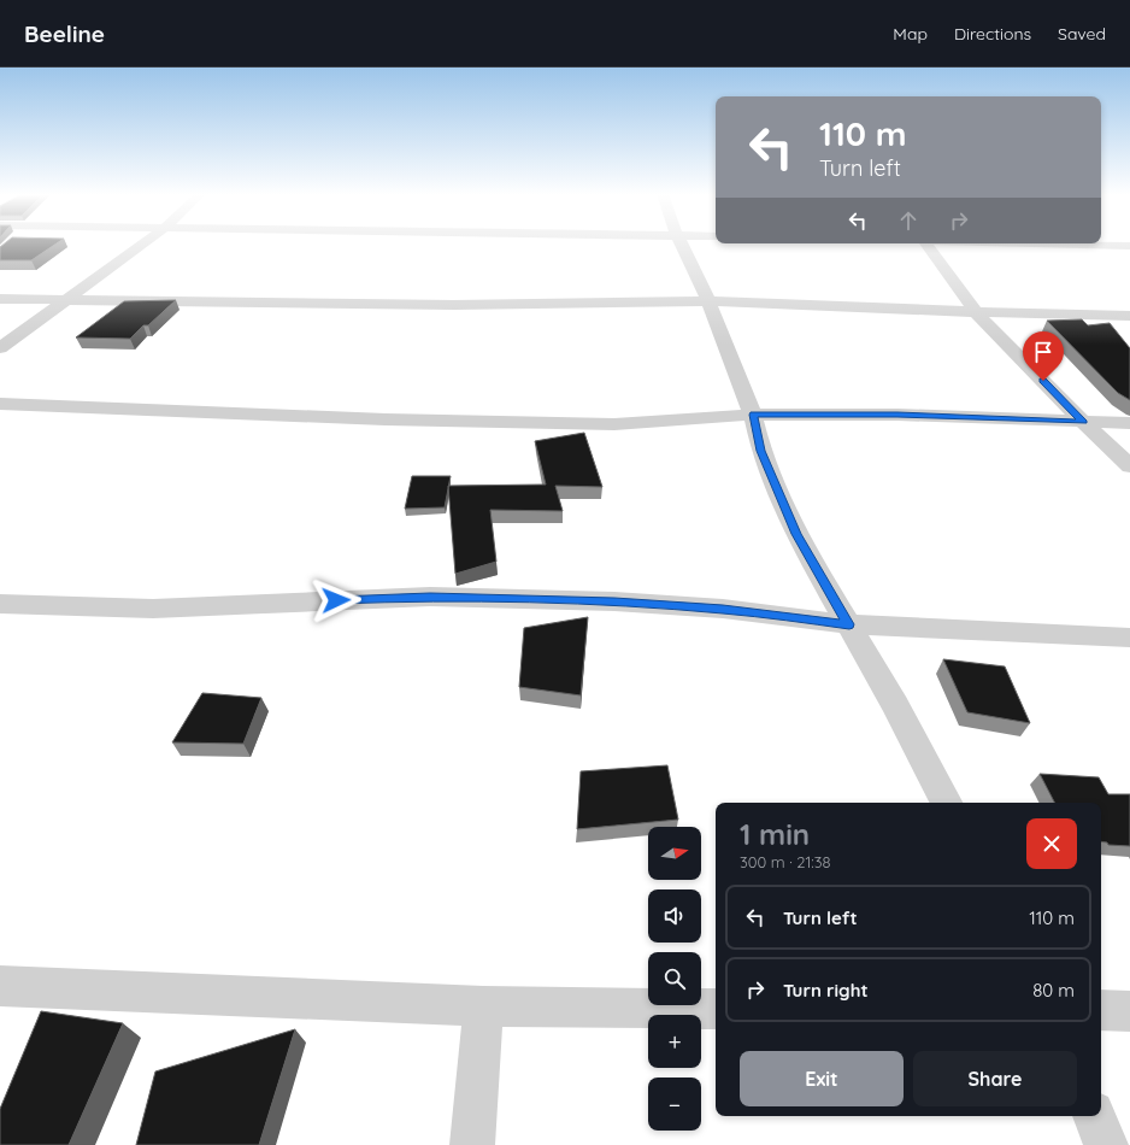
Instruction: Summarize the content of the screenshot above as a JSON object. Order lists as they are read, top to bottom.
{
  "north": "right",
  "page": {
    "header": "Beeline",
    "nav": ["Map", "Directions", "Saved"],
    "turn": ["110 m", "Turn left"],
    "heading": ["1 min", "300 m · 21:38"],
    "map_buttons": ["+", "−"],
    "list": [
      {
        "name": "Turn left",
        "value": "110 m"
      },
      {
        "name": "Turn right",
        "value": "80 m"
      }
    ],
    "buttons": ["Exit", "Share"]
  }
}
